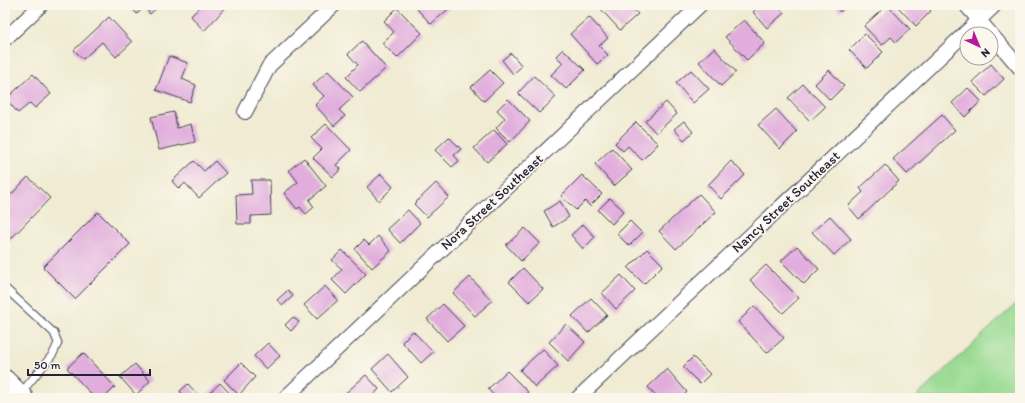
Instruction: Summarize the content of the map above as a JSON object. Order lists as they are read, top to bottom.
{
  "streets": {
    "street": ["Nora Street Southeast", "Nancy Street Southeast"]
  },
  "scale_bar": "50 m",
  "north": "bottom right"
}
